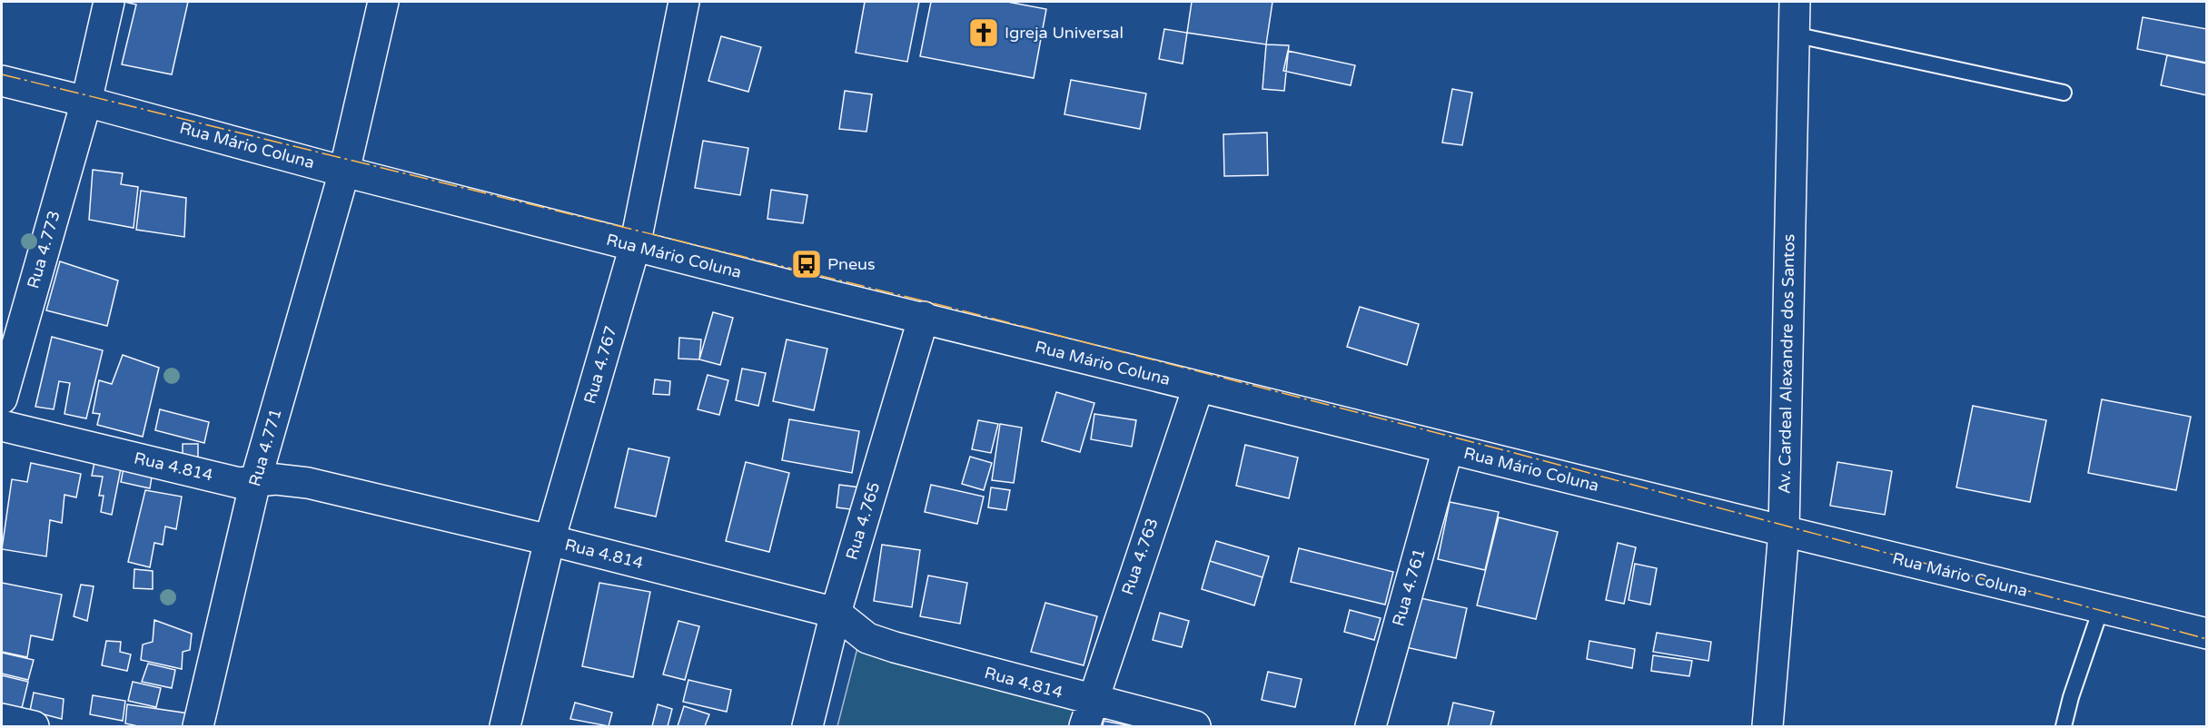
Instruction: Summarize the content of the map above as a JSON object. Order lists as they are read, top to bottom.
{
  "streets": {
    "street": [
      "Rua Mário Coluna",
      "Rua 4.773",
      "Av. Cardeal Alexandre dos Santos",
      "Rua 4.767",
      "Rua 4.771",
      "Rua 4.814",
      "Rua 4.765",
      "Rua 4.763",
      "Rua 4.761"
    ]
  },
  "crossings": [
    ["Rua Mário Coluna", "Rua 4.773"],
    ["Rua Mário Coluna", "Av. Cardeal Alexandre dos Santos"],
    ["Rua Mário Coluna", "Rua 4.767"],
    ["Rua Mário Coluna", "Rua 4.771"],
    ["Rua Mário Coluna", "Rua 4.765"],
    ["Rua Mário Coluna", "Rua 4.763"],
    ["Rua Mário Coluna", "Rua 4.761"],
    ["Rua 4.767", "Rua 4.814"],
    ["Rua 4.771", "Rua 4.814"],
    ["Rua 4.814", "Rua 4.765"],
    ["Rua 4.814", "Rua 4.763"]
  ],
  "places": {
    "church": ["Igreja Universal"],
    "bus stop": ["Pneus"]
  }
}
